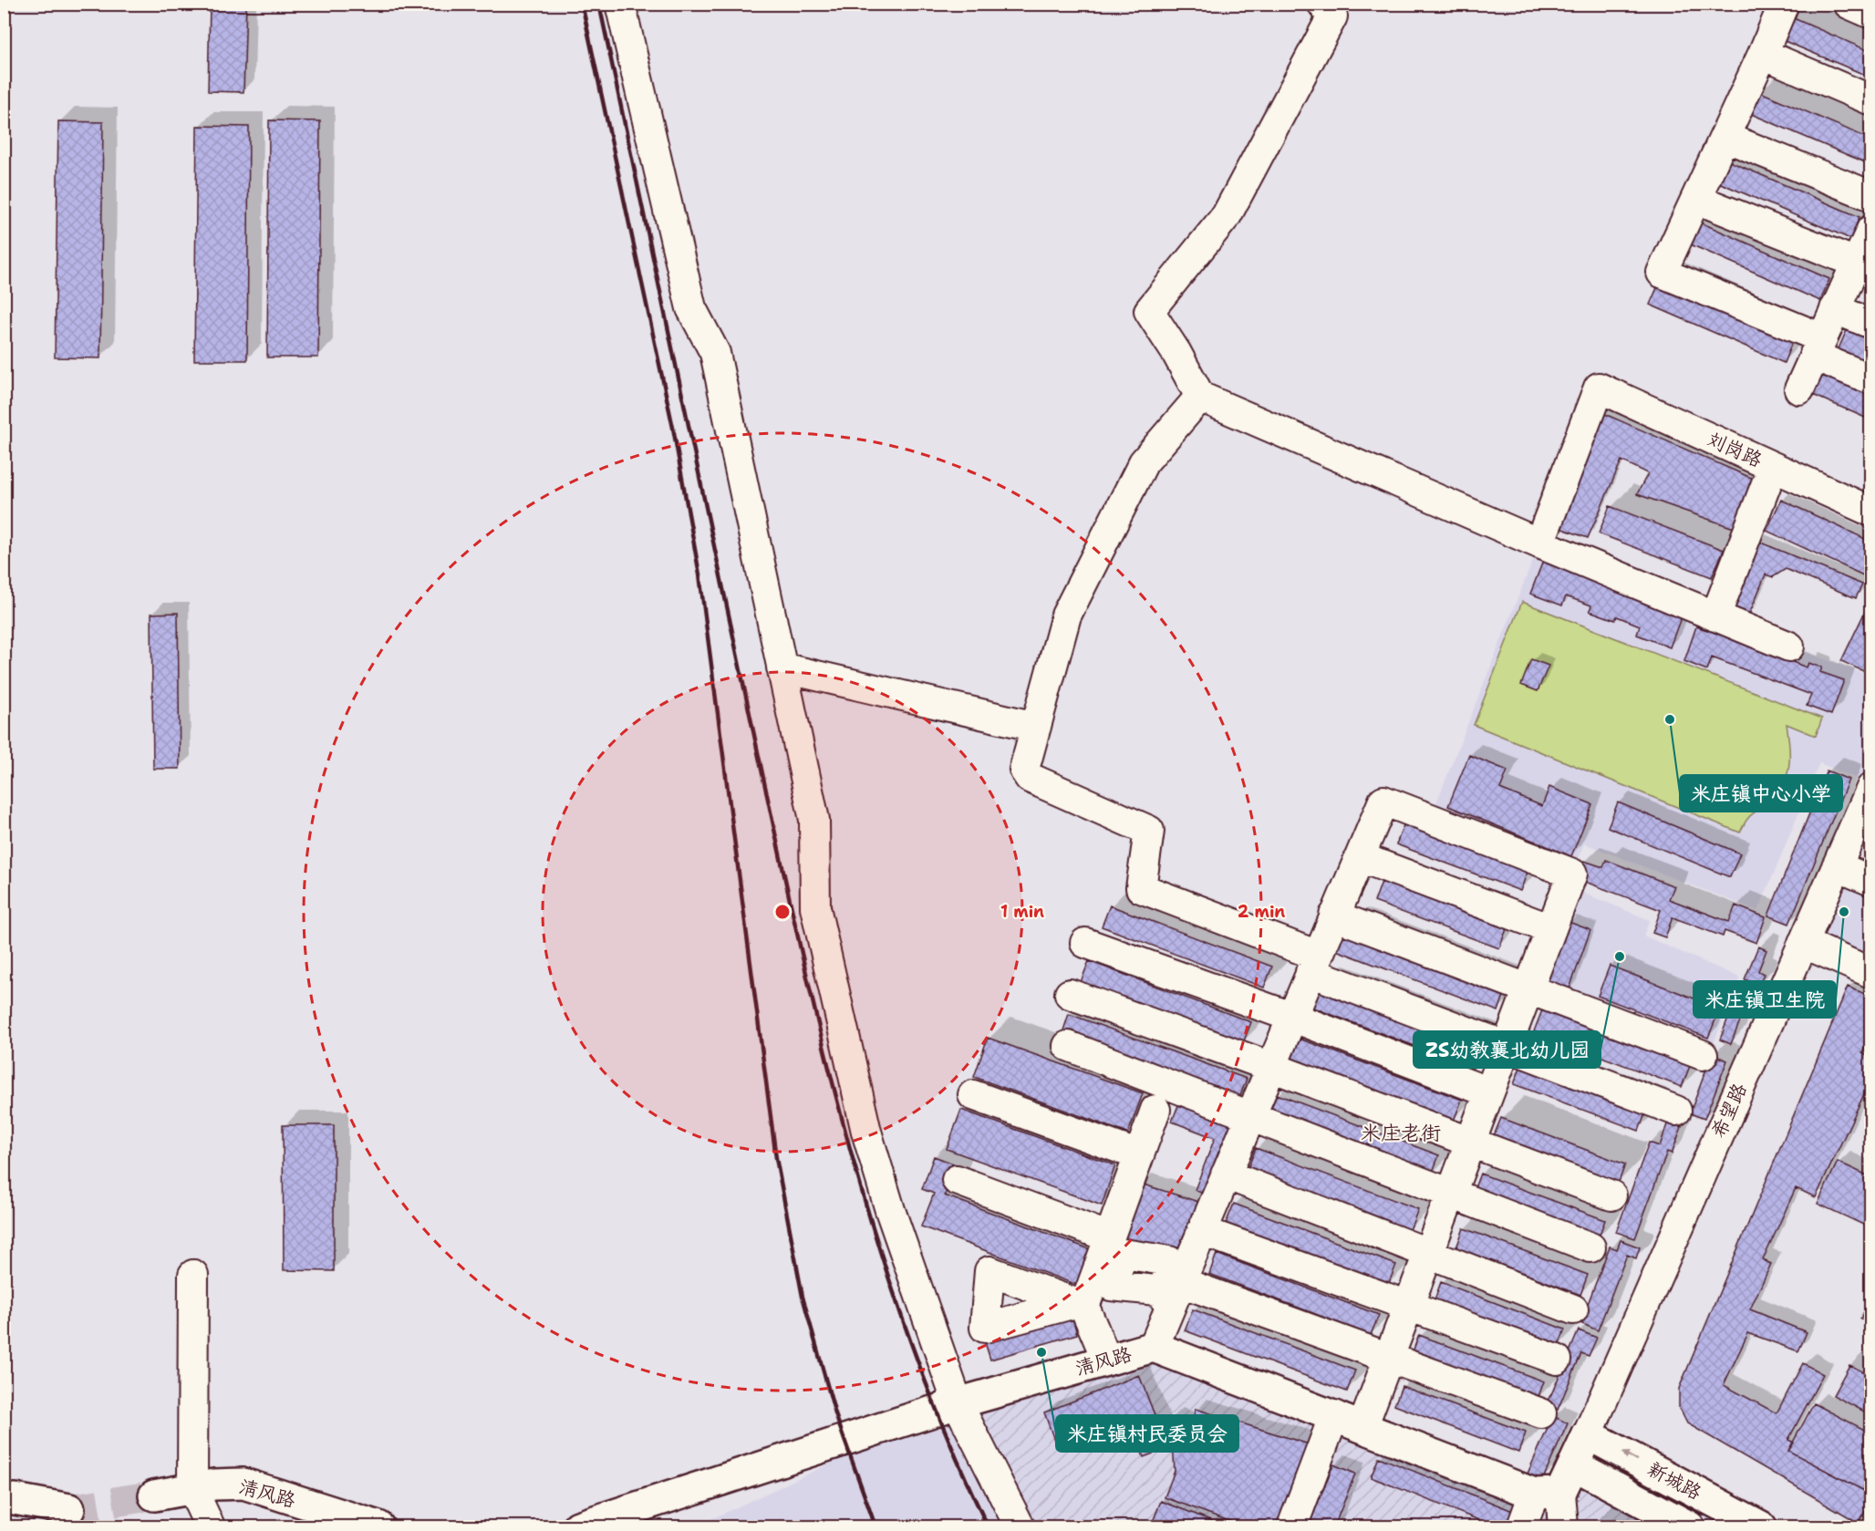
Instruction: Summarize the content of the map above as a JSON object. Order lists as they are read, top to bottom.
{
  "streets": {
    "main road": ["清风路", "新城路"],
    "street": ["刘岗路", "希望路"]
  },
  "crossings": [
    ["希望路", "新城路"]
  ],
  "districts": ["米庄老街"],
  "places": [
    "米庄镇中心小学",
    "米庄镇卫生院",
    "ZS幼教襄北幼儿园",
    "米庄镇村民委员会"
  ],
  "rings": ["1 min", "2 min"]
}
